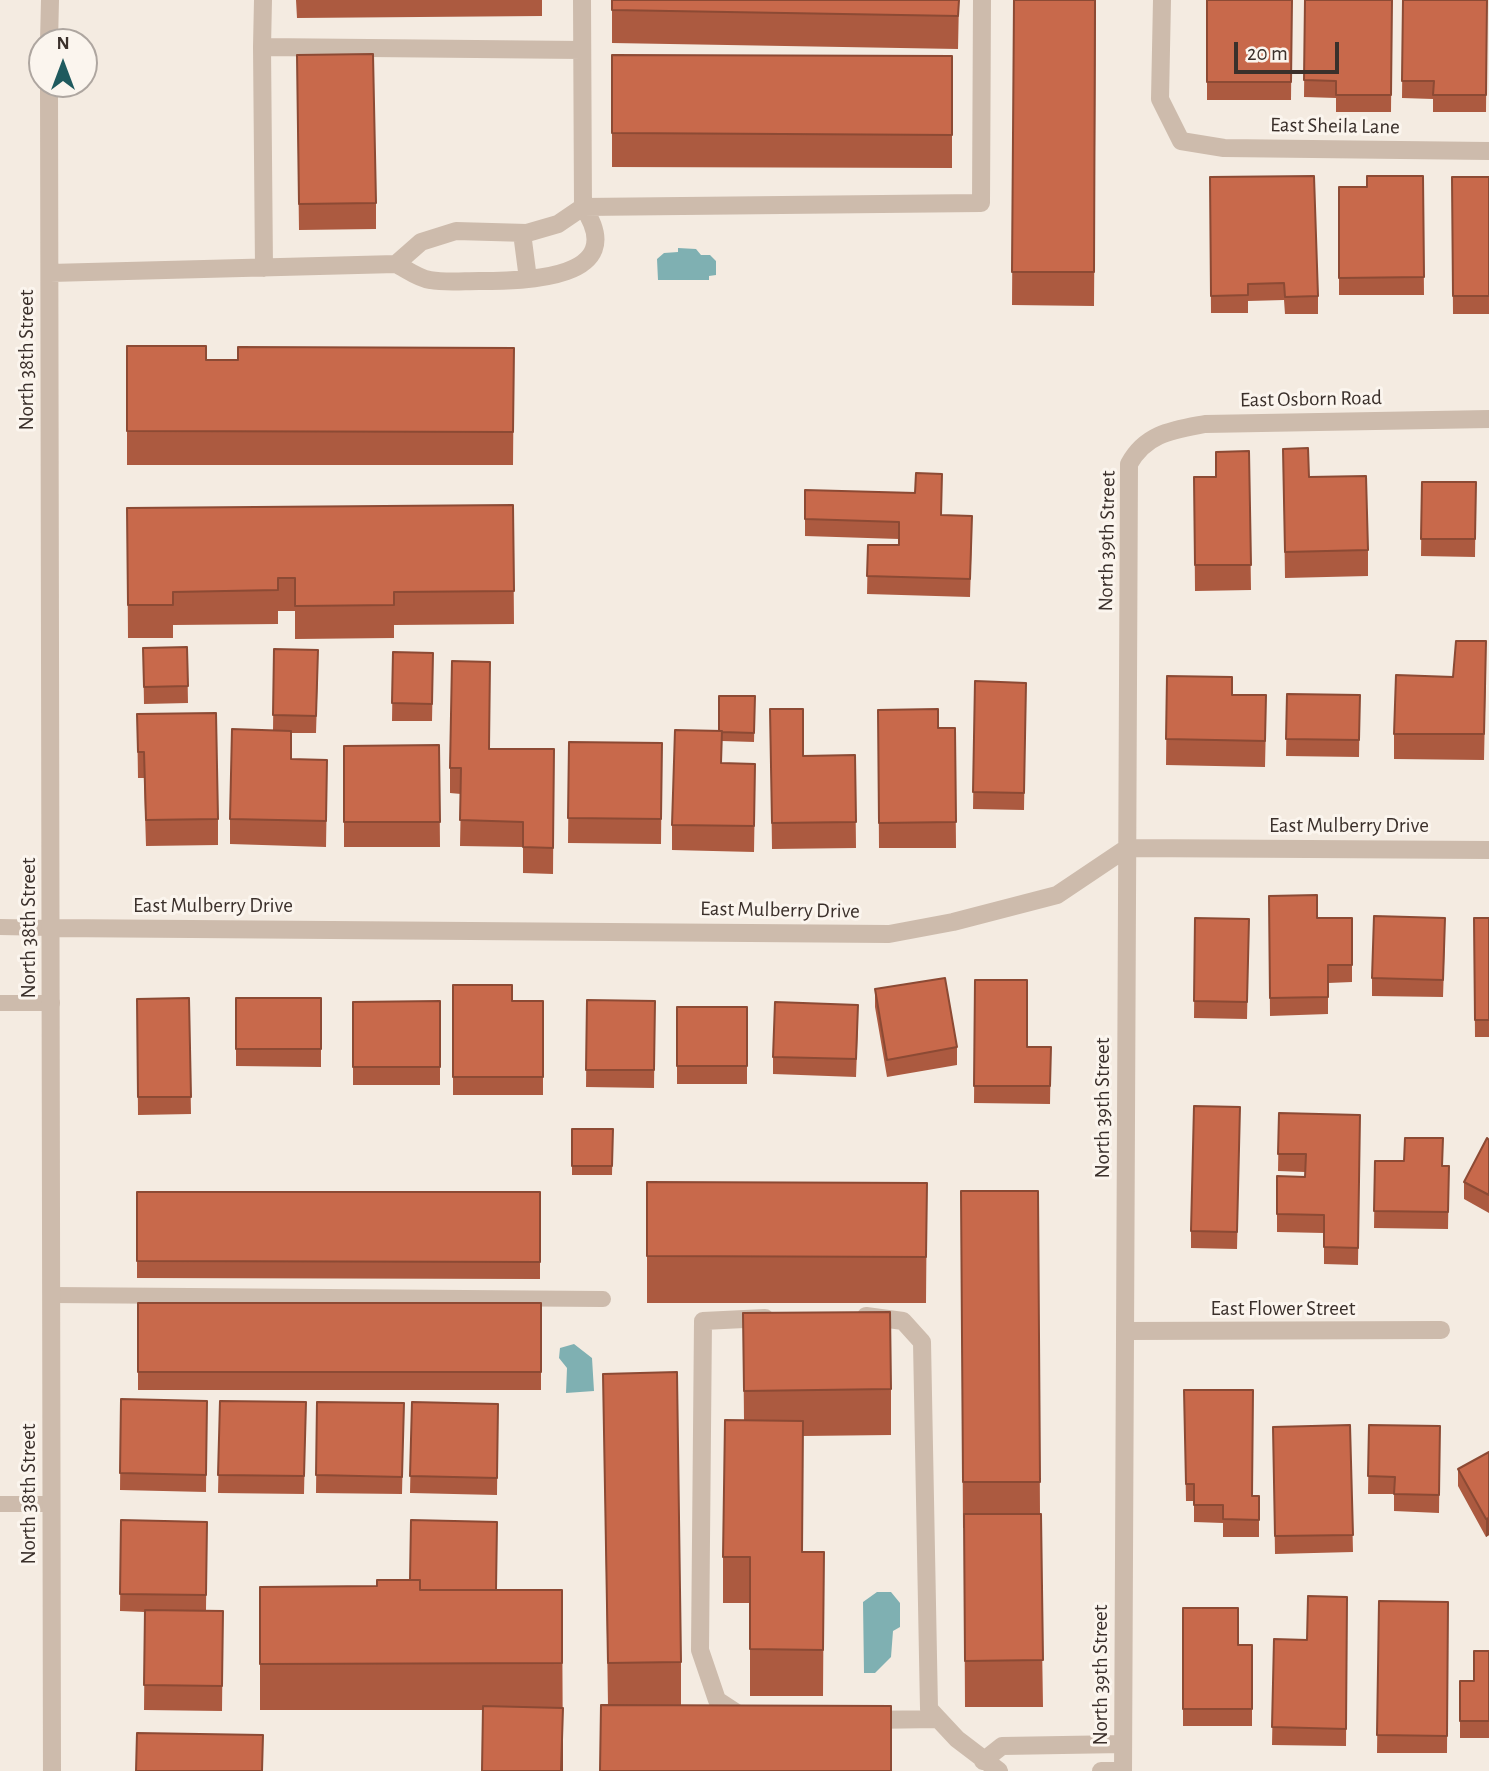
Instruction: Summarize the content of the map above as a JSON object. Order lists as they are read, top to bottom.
{
  "streets": {
    "street": [
      "East Sheila Lane",
      "North 38th Street",
      "East Osborn Road",
      "North 39th Street",
      "East Mulberry Drive",
      "East Flower Street"
    ]
  },
  "crossings": [
    ["North 38th Street", "East Mulberry Drive"],
    ["East Osborn Road", "North 39th Street"],
    ["North 39th Street", "East Mulberry Drive"],
    ["North 39th Street", "East Flower Street"]
  ],
  "scale_bar": "20 m",
  "north": "top"
}
